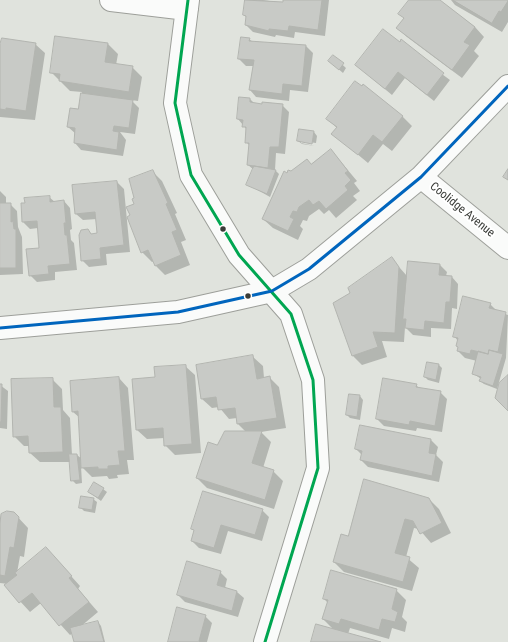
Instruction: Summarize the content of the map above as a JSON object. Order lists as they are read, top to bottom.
{
  "streets": {
    "street": ["Coolidge Avenue"]
  }
}
